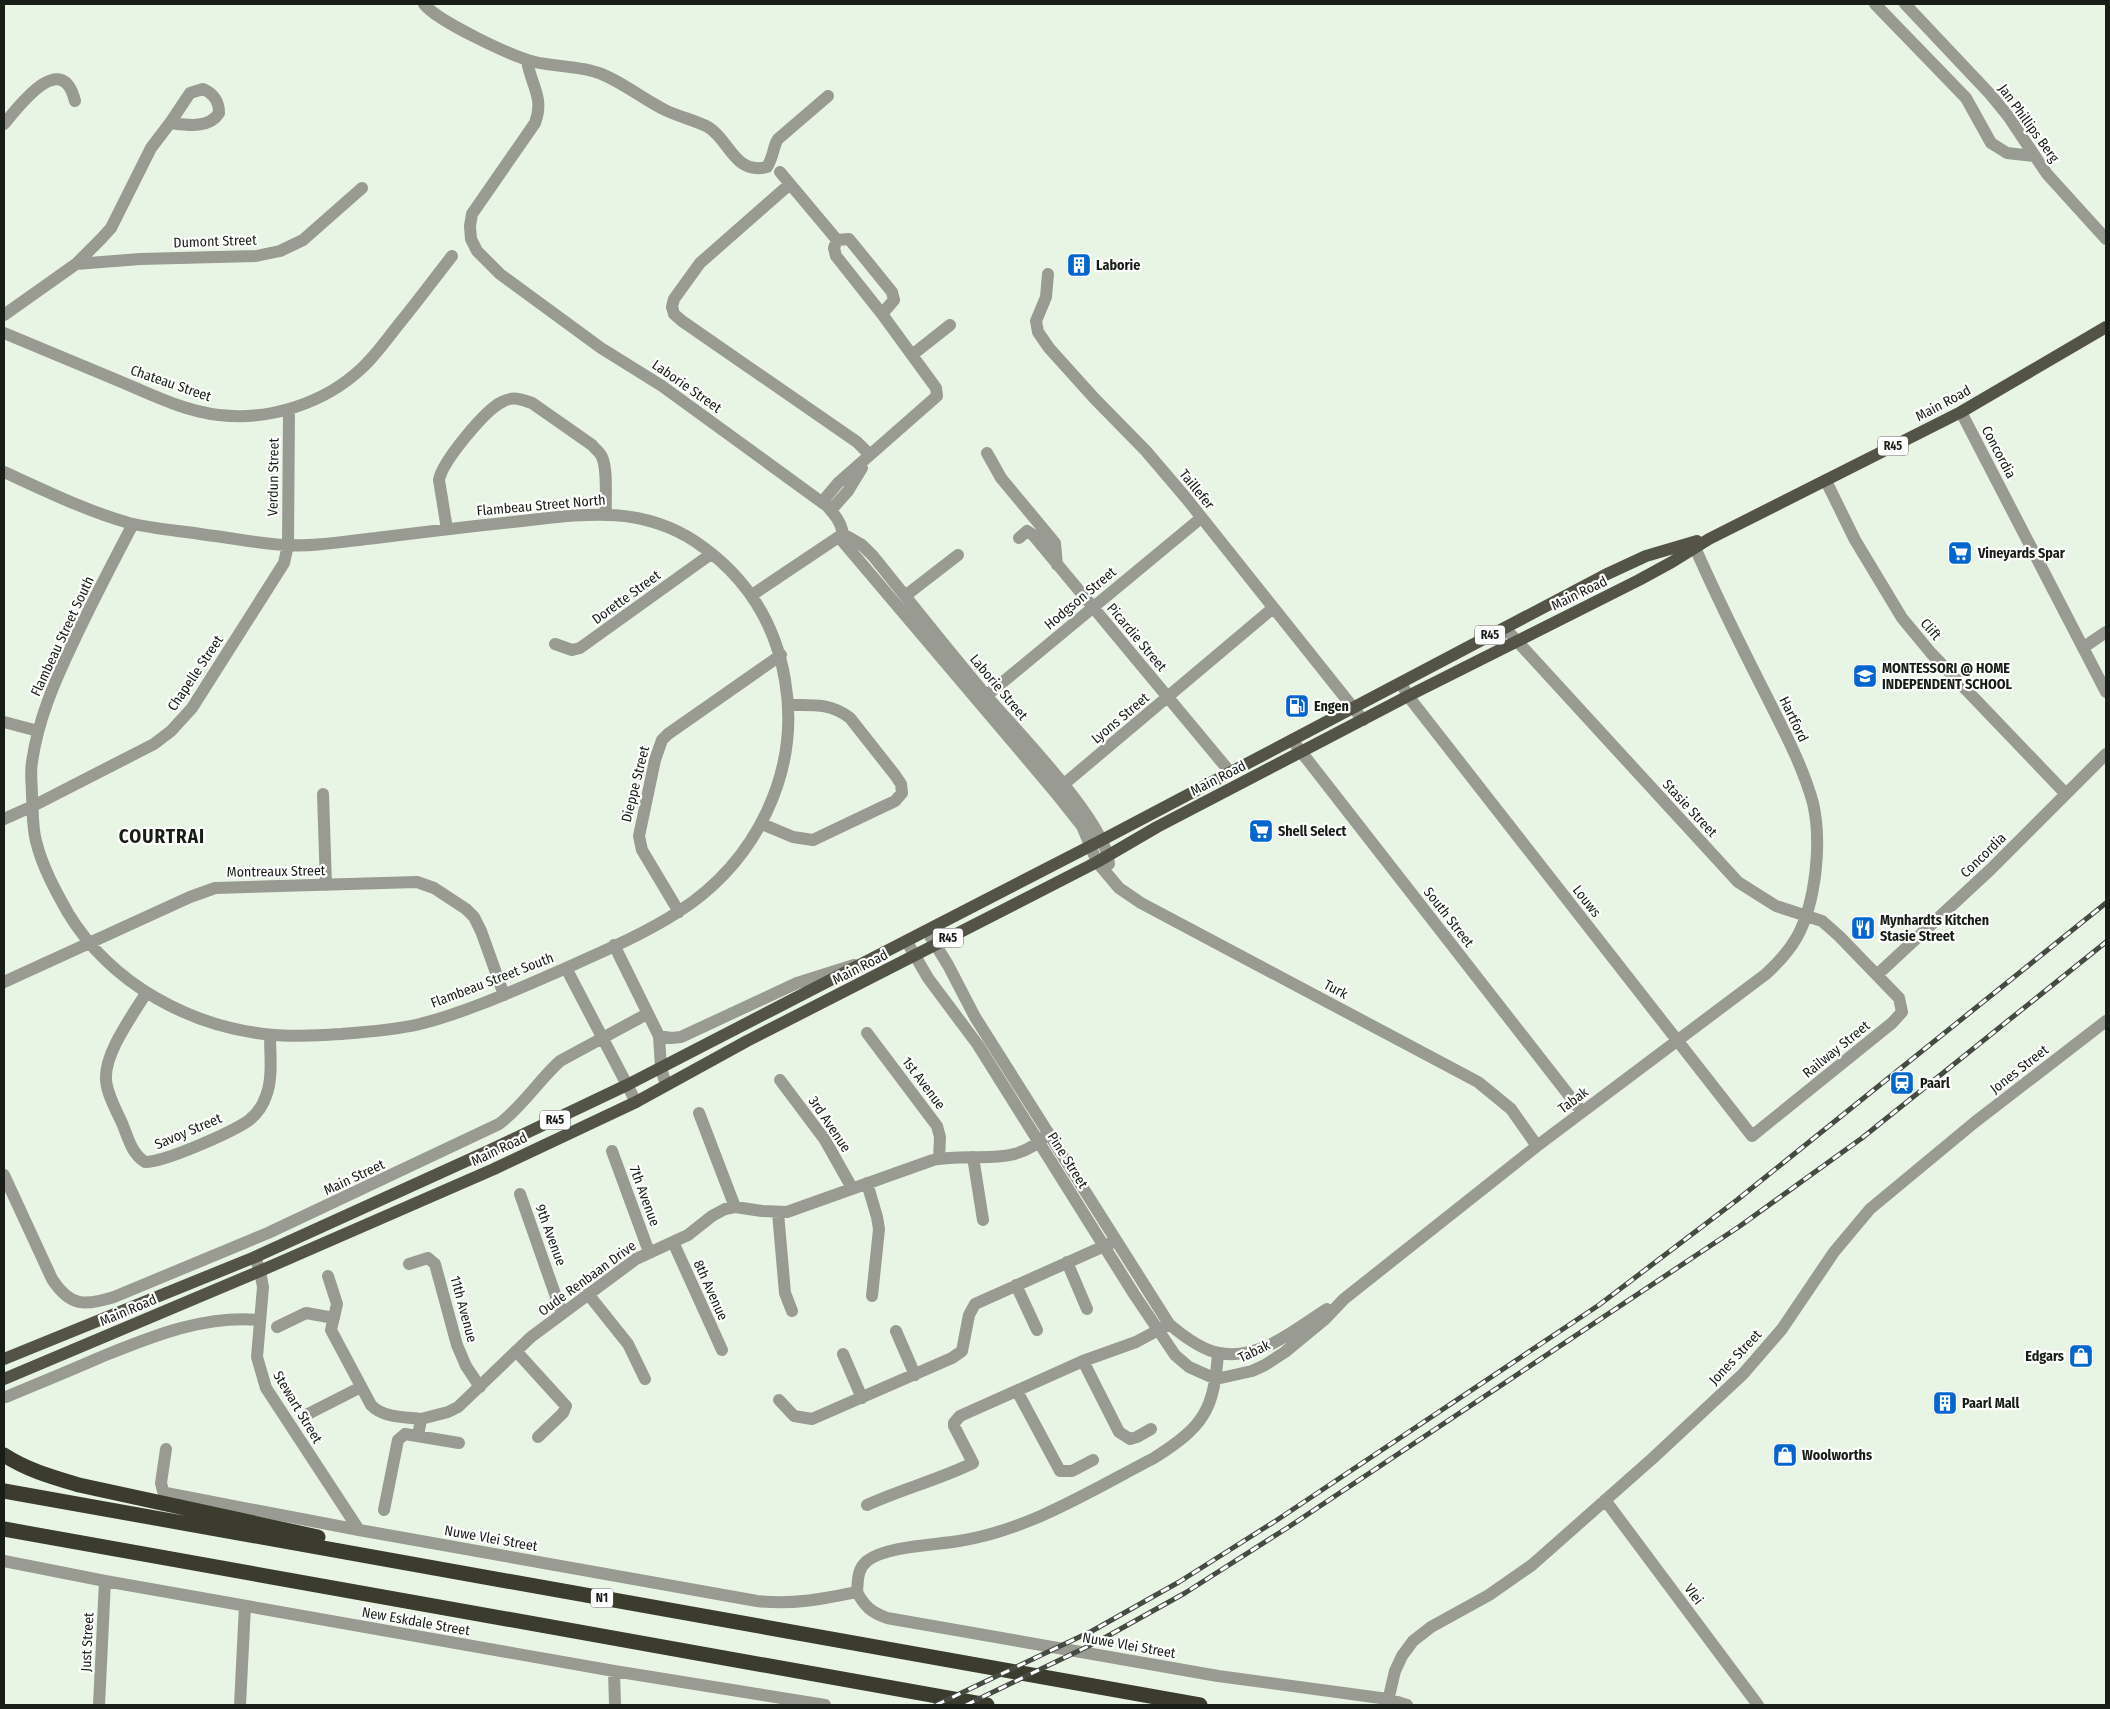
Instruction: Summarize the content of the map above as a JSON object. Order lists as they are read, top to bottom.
{
  "streets": {
    "highway": ["N1"],
    "main road": ["Main Road", "R45"],
    "street": [
      "Jan Phillips Berg",
      "Dumont Street",
      "Chateau Street",
      "Laborie Street",
      "Concordia",
      "Verdun Street",
      "Taillefer",
      "Flambeau Street North",
      "Dorette Street",
      "Hodgson Street",
      "Clift",
      "Flambeau Street South",
      "Picardie Street",
      "Chapelle Street",
      "Lyons Street",
      "Hartford",
      "Dieppe Street",
      "Stasie Street",
      "Montreaux Street",
      "Louws",
      "South Street",
      "Turk",
      "Railway Street",
      "Jones Street",
      "1st Avenue",
      "Tabak",
      "3rd Avenue",
      "Savoy Street",
      "Pine Street",
      "Main Street",
      "7th Avenue",
      "9th Avenue",
      "Oude Renbaan Drive",
      "8th Avenue",
      "11th Avenue",
      "Stewart Street",
      "Nuwe Vlei Street",
      "Vlei",
      "New Eskdale Street",
      "Just Street"
    ]
  },
  "crossings": [
    ["Chateau Street", "Verdun Street"],
    ["Laborie Street", "Main Road"],
    ["Laborie Street", "Hodgson Street"],
    ["Laborie Street", "Lyons Street"],
    ["Laborie Street", "Turk"],
    ["Main Road", "Concordia"],
    ["Main Road", "Taillefer"],
    ["Main Road", "Clift"],
    ["Main Road", "Flambeau Street South"],
    ["Main Road", "Picardie Street"],
    ["Main Road", "Hartford"],
    ["Main Road", "Stasie Street"],
    ["Main Road", "Louws"],
    ["Main Road", "South Street"],
    ["Main Road", "Pine Street"],
    ["Main Road", "Stewart Street"],
    ["Concordia", "Clift"],
    ["Concordia", "Stasie Street"],
    ["Concordia", "Railway Street"],
    ["Verdun Street", "Flambeau Street North"],
    ["Verdun Street", "Chapelle Street"],
    ["Taillefer", "Hodgson Street"],
    ["Taillefer", "Lyons Street"],
    ["Flambeau Street North", "Dorette Street"],
    ["Flambeau Street North", "Flambeau Street South"],
    ["Flambeau Street North", "Chapelle Street"],
    ["Flambeau Street North", "Dieppe Street"],
    ["Hodgson Street", "Picardie Street"],
    ["Flambeau Street South", "Chapelle Street"],
    ["Flambeau Street South", "Montreaux Street"],
    ["Flambeau Street South", "Savoy Street"],
    ["Flambeau Street South", "Main Street"],
    ["Picardie Street", "Lyons Street"],
    ["Hartford", "Stasie Street"],
    ["Hartford", "Tabak"],
    ["Stasie Street", "Railway Street"],
    ["Stasie Street", "Tabak"],
    ["Louws", "Railway Street"],
    ["Louws", "Tabak"],
    ["South Street", "Tabak"],
    ["Turk", "Tabak"],
    ["Jones Street", "Nuwe Vlei Street"],
    ["Jones Street", "Vlei"],
    ["Tabak", "Pine Street"],
    ["7th Avenue", "Oude Renbaan Drive"],
    ["9th Avenue", "Oude Renbaan Drive"],
    ["Oude Renbaan Drive", "8th Avenue"],
    ["Oude Renbaan Drive", "11th Avenue"],
    ["Stewart Street", "Nuwe Vlei Street"],
    ["New Eskdale Street", "Just Street"]
  ],
  "districts": ["COURTRAI"],
  "places": {
    "building": ["Laborie", "Paarl Mall"],
    "supermarket": ["Vineyards Spar", "Shell Select"],
    "school or university": ["MONTESSORI @ HOME INDEPENDENT SCHOOL"],
    "fuel station": ["Engen"],
    "restaurant": ["Mynhardts Kitchen Stasie Street"],
    "station": ["Paarl"],
    "shop": ["Edgars", "Woolworths"]
  }
}
